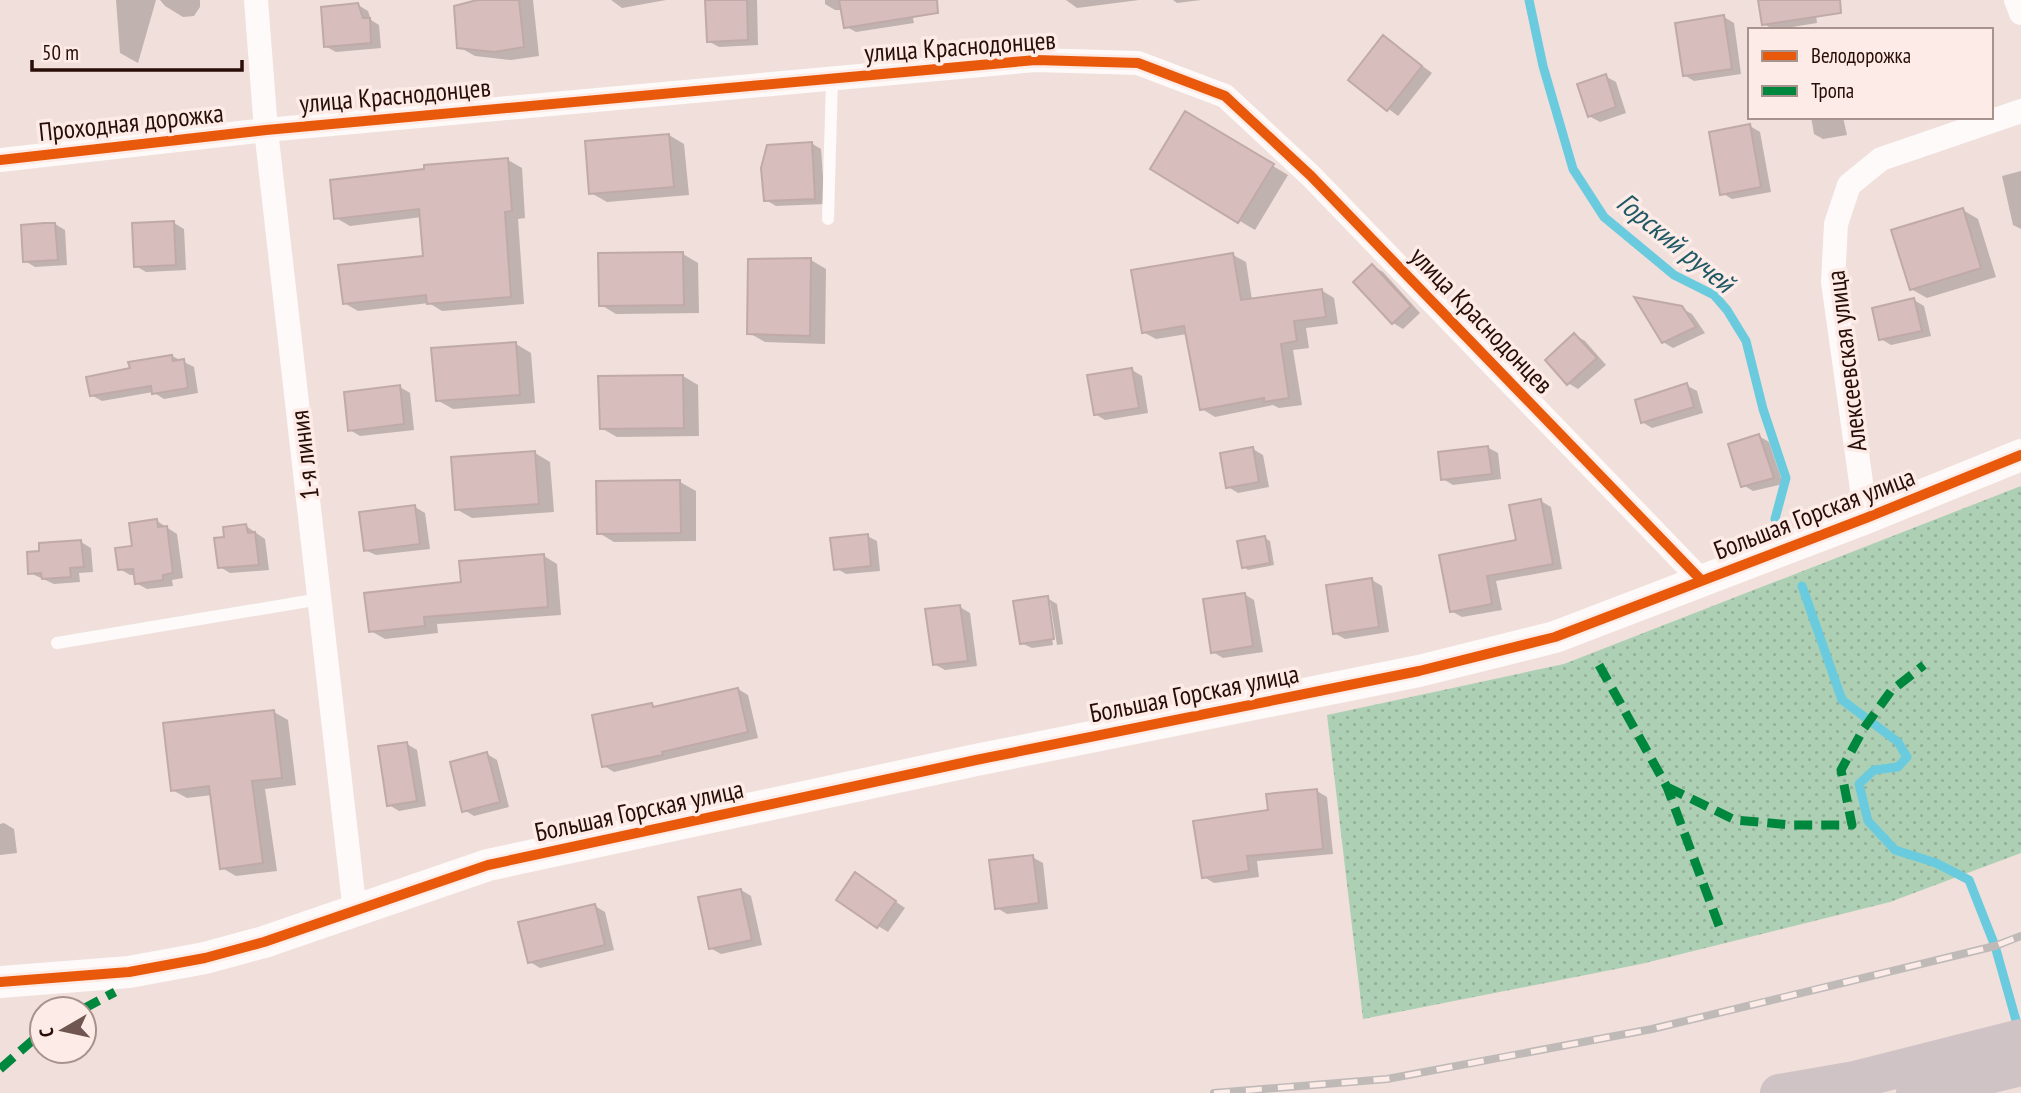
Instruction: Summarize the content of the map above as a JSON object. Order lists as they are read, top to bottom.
{
  "streets": {
    "street": [
      "улица Краснодонцев",
      "Проходная дорожка",
      "Алексеевская улица",
      "1-я линия",
      "Большая Горская улица"
    ]
  },
  "crossings": [
    ["улица Краснодонцев", "Проходная дорожка"],
    ["улица Краснодонцев", "1-я линия"],
    ["улица Краснодонцев", "Большая Горская улица"],
    ["Проходная дорожка", "1-я линия"],
    ["Алексеевская улица", "Большая Горская улица"],
    ["1-я линия", "Большая Горская улица"]
  ],
  "water": ["Горский ручей"],
  "legend": ["Велодорожка", "Тропа"],
  "scale_bar": "50 m",
  "north": "left"
}
